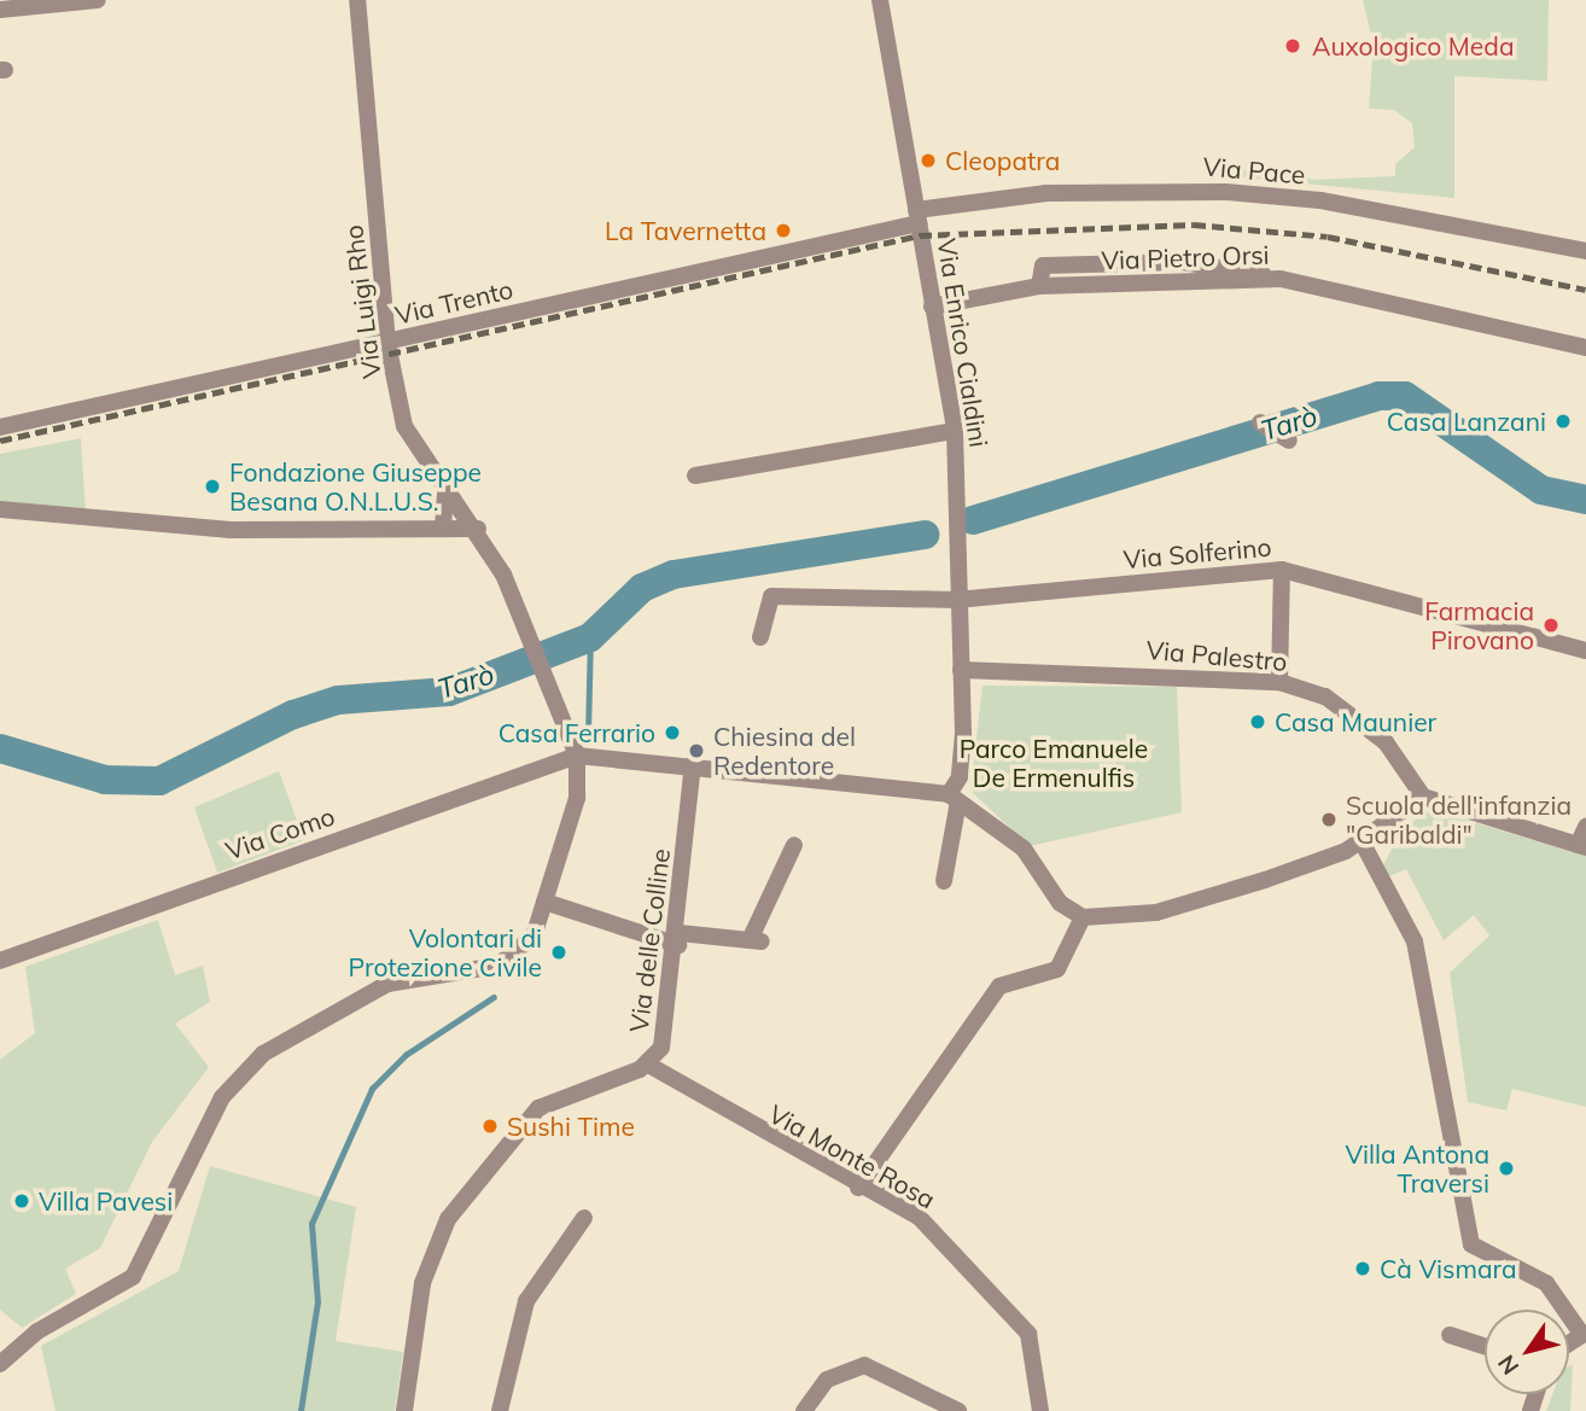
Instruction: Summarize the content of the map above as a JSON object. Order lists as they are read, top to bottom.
{
  "streets": {
    "street": [
      "Via Pace",
      "Via Pietro Orsi",
      "Via Luigi Rho",
      "Via Trento",
      "Via Enrico Cialdini",
      "Via Solferino",
      "Via Palestro",
      "Via Como",
      "Via delle Colline",
      "Via Monte Rosa"
    ]
  },
  "crossings": [
    ["Via Pace", "Via Trento"],
    ["Via Pace", "Via Enrico Cialdini"],
    ["Via Pietro Orsi", "Via Enrico Cialdini"],
    ["Via Luigi Rho", "Via Trento"],
    ["Via Luigi Rho", "Via Como"],
    ["Via Trento", "Via Enrico Cialdini"],
    ["Via Enrico Cialdini", "Via Solferino"],
    ["Via Enrico Cialdini", "Via Palestro"],
    ["Via delle Colline", "Via Monte Rosa"]
  ],
  "water": ["Tarò"],
  "parks": ["Parco Emanuele De Ermenulfis"],
  "places": [
    "Auxologico Meda",
    "Cleopatra",
    "La Tavernetta",
    "Casa Lanzani",
    "Fondazione Giuseppe Besana O.N.L.U.S.",
    "Farmacia Pirovano",
    "Casa Maunier",
    "Casa Ferrario",
    "Chiesina del Redentore",
    "Scuola dell'infanzia \"Garibaldi\"",
    "Volontari di Protezione Civile",
    "Sushi Time",
    "Villa Antona Traversi",
    "Villa Pavesi",
    "Cà Vismara"
  ],
  "north": "bottom left"
}
